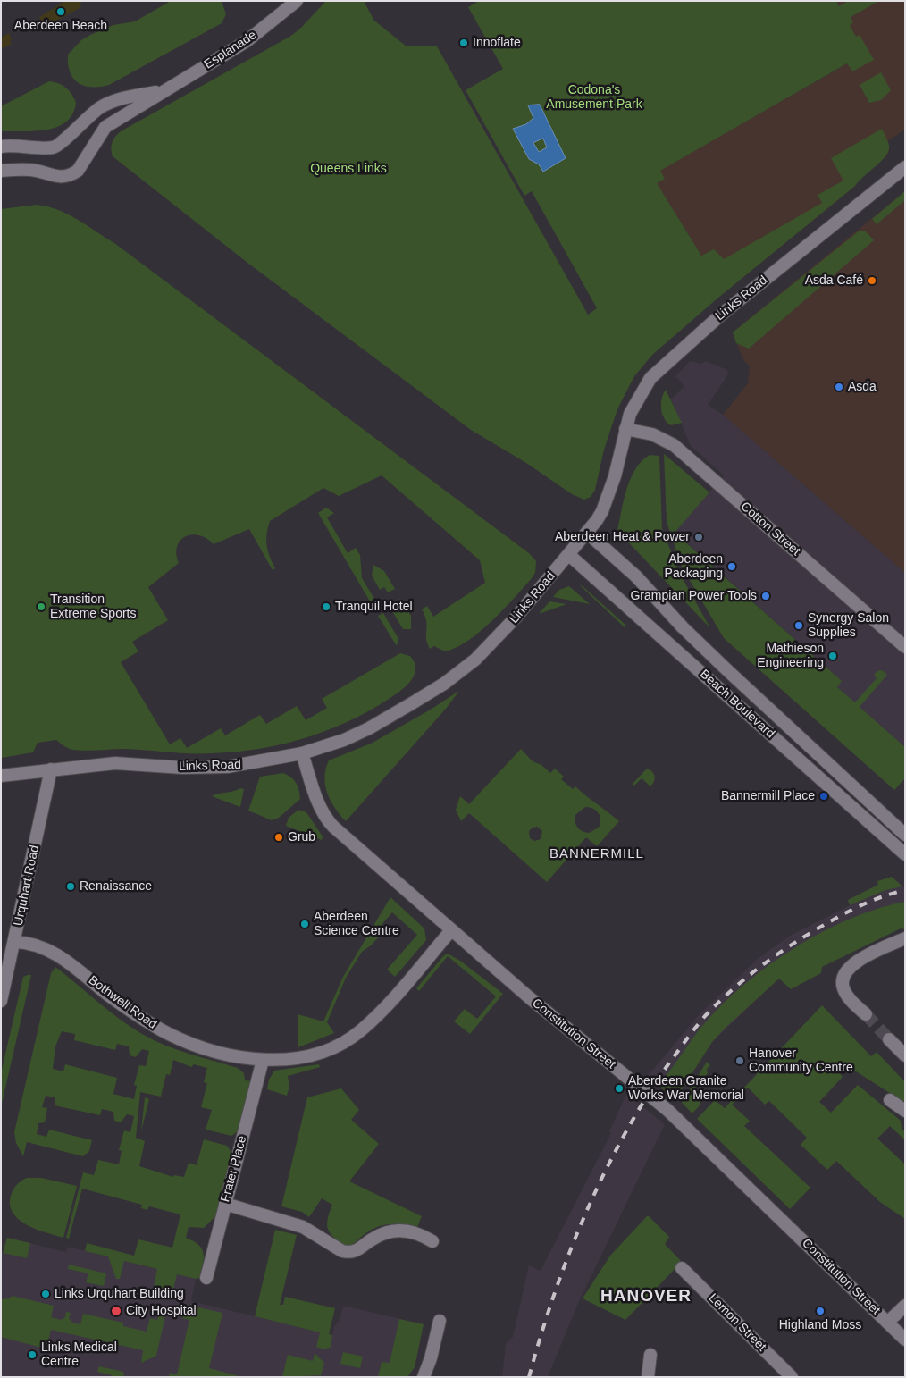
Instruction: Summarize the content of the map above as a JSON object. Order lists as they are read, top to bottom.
{
  "streets": {
    "street": [
      "Esplanade",
      "Links Road",
      "Cotton Street",
      "Beach Boulevard",
      "Urquhart Road",
      "Bothwell Road",
      "Constitution Street",
      "Frater Place",
      "Lemon Street"
    ]
  },
  "crossings": [
    ["Links Road", "Cotton Street"],
    ["Links Road", "Beach Boulevard"],
    ["Links Road", "Urquhart Road"],
    ["Links Road", "Constitution Street"],
    ["Urquhart Road", "Bothwell Road"],
    ["Bothwell Road", "Constitution Street"],
    ["Bothwell Road", "Frater Place"]
  ],
  "districts": ["BANNERMILL", "HANOVER"],
  "parks": ["Codona's Amusement Park", "Queens Links"],
  "places": [
    "Aberdeen Beach",
    "Innoflate",
    "Asda Café",
    "Asda",
    "Aberdeen Heat & Power",
    "Aberdeen Packaging",
    "Grampian Power Tools",
    "Transition Extreme Sports",
    "Tranquil Hotel",
    "Synergy Salon Supplies",
    "Mathieson Engineering",
    "Bannermill Place",
    "Grub",
    "Renaissance",
    "Aberdeen Science Centre",
    "Hanover Community Centre",
    "Aberdeen Granite Works War Memorial",
    "Links Urquhart Building",
    "City Hospital",
    "Highland Moss",
    "Links Medical Centre"
  ]
}
